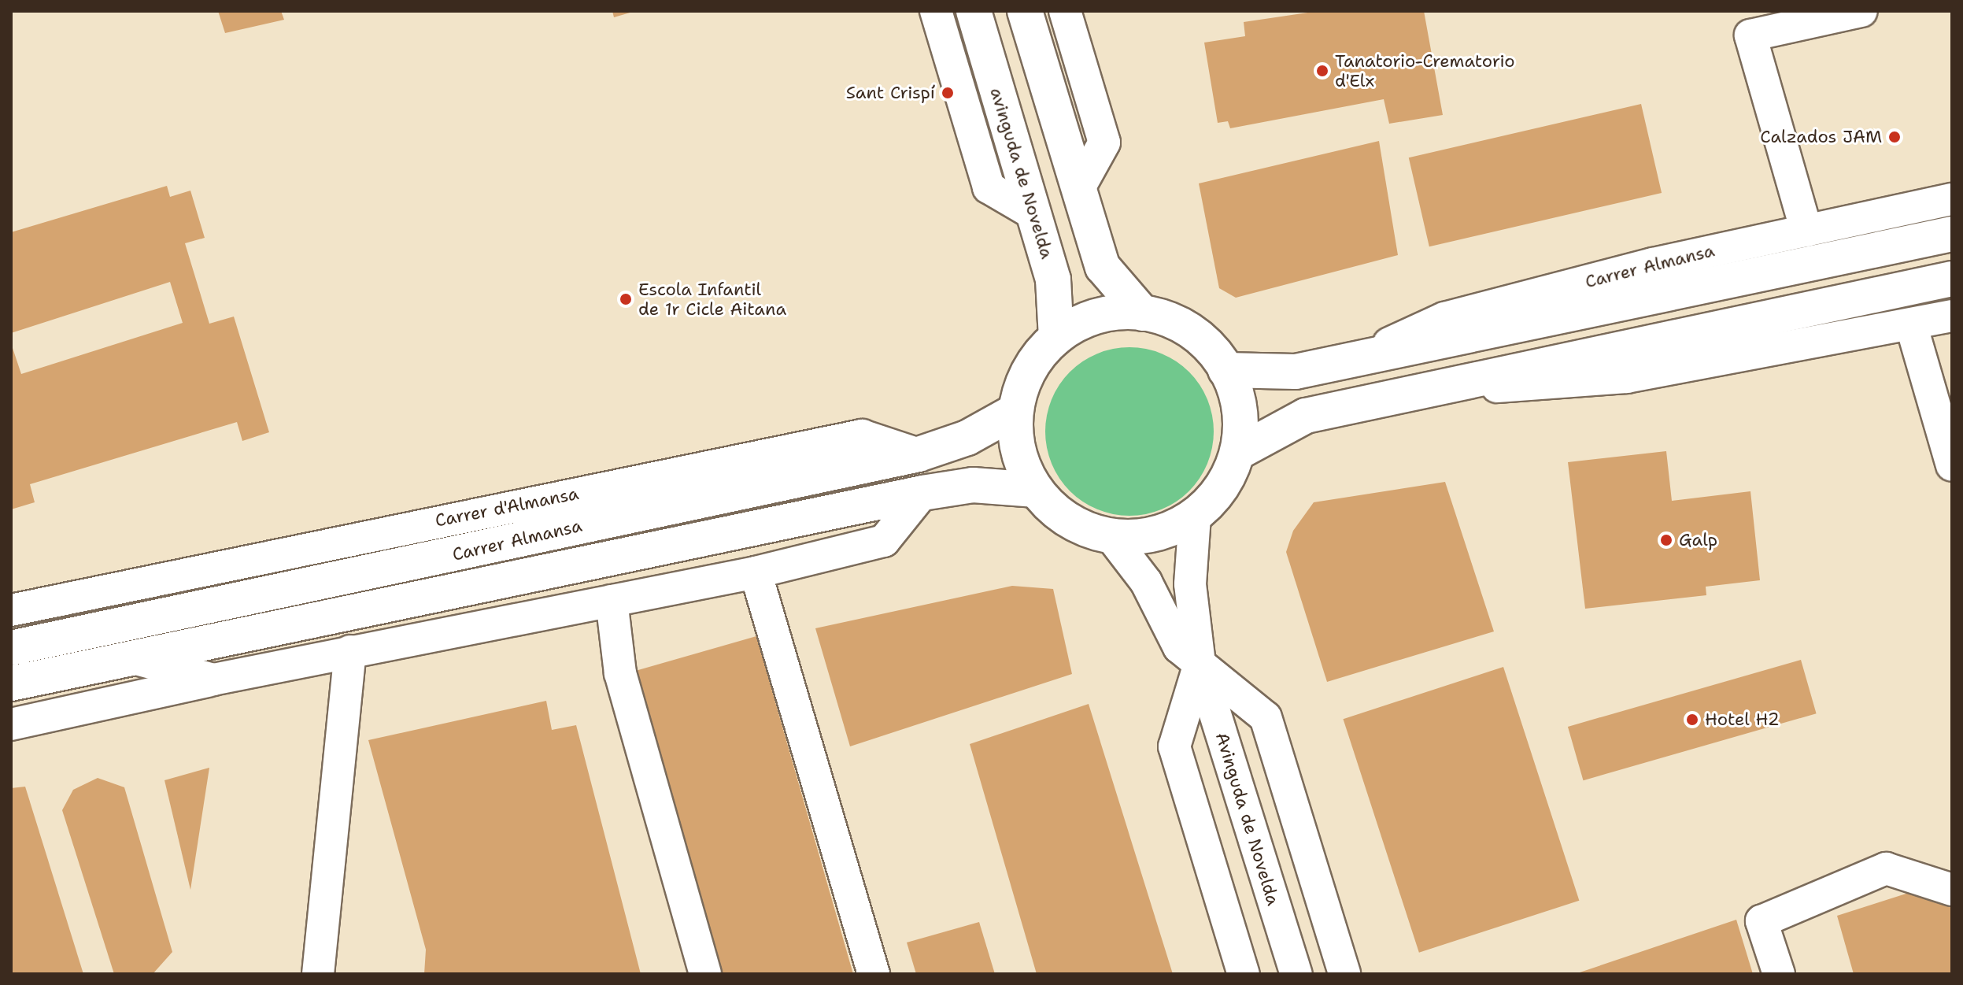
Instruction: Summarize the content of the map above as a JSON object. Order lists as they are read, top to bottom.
{
  "streets": {
    "main road": ["avinguda de Novelda", "Carrer Almansa"],
    "street": ["Carrer d'Almansa", "Avinguda de Novelda"]
  },
  "crossings": [
    ["avinguda de Novelda", "Carrer Almansa"],
    ["avinguda de Novelda", "Avinguda de Novelda"],
    ["Carrer Almansa", "Carrer d'Almansa"],
    ["Carrer Almansa", "Avinguda de Novelda"]
  ],
  "places": [
    "Tanatorio-Crematorio d'Elx",
    "Sant Crispí",
    "Calzados JAM",
    "Escola Infantil de 1r Cicle Aitana",
    "Galp",
    "Hotel H2"
  ]
}
